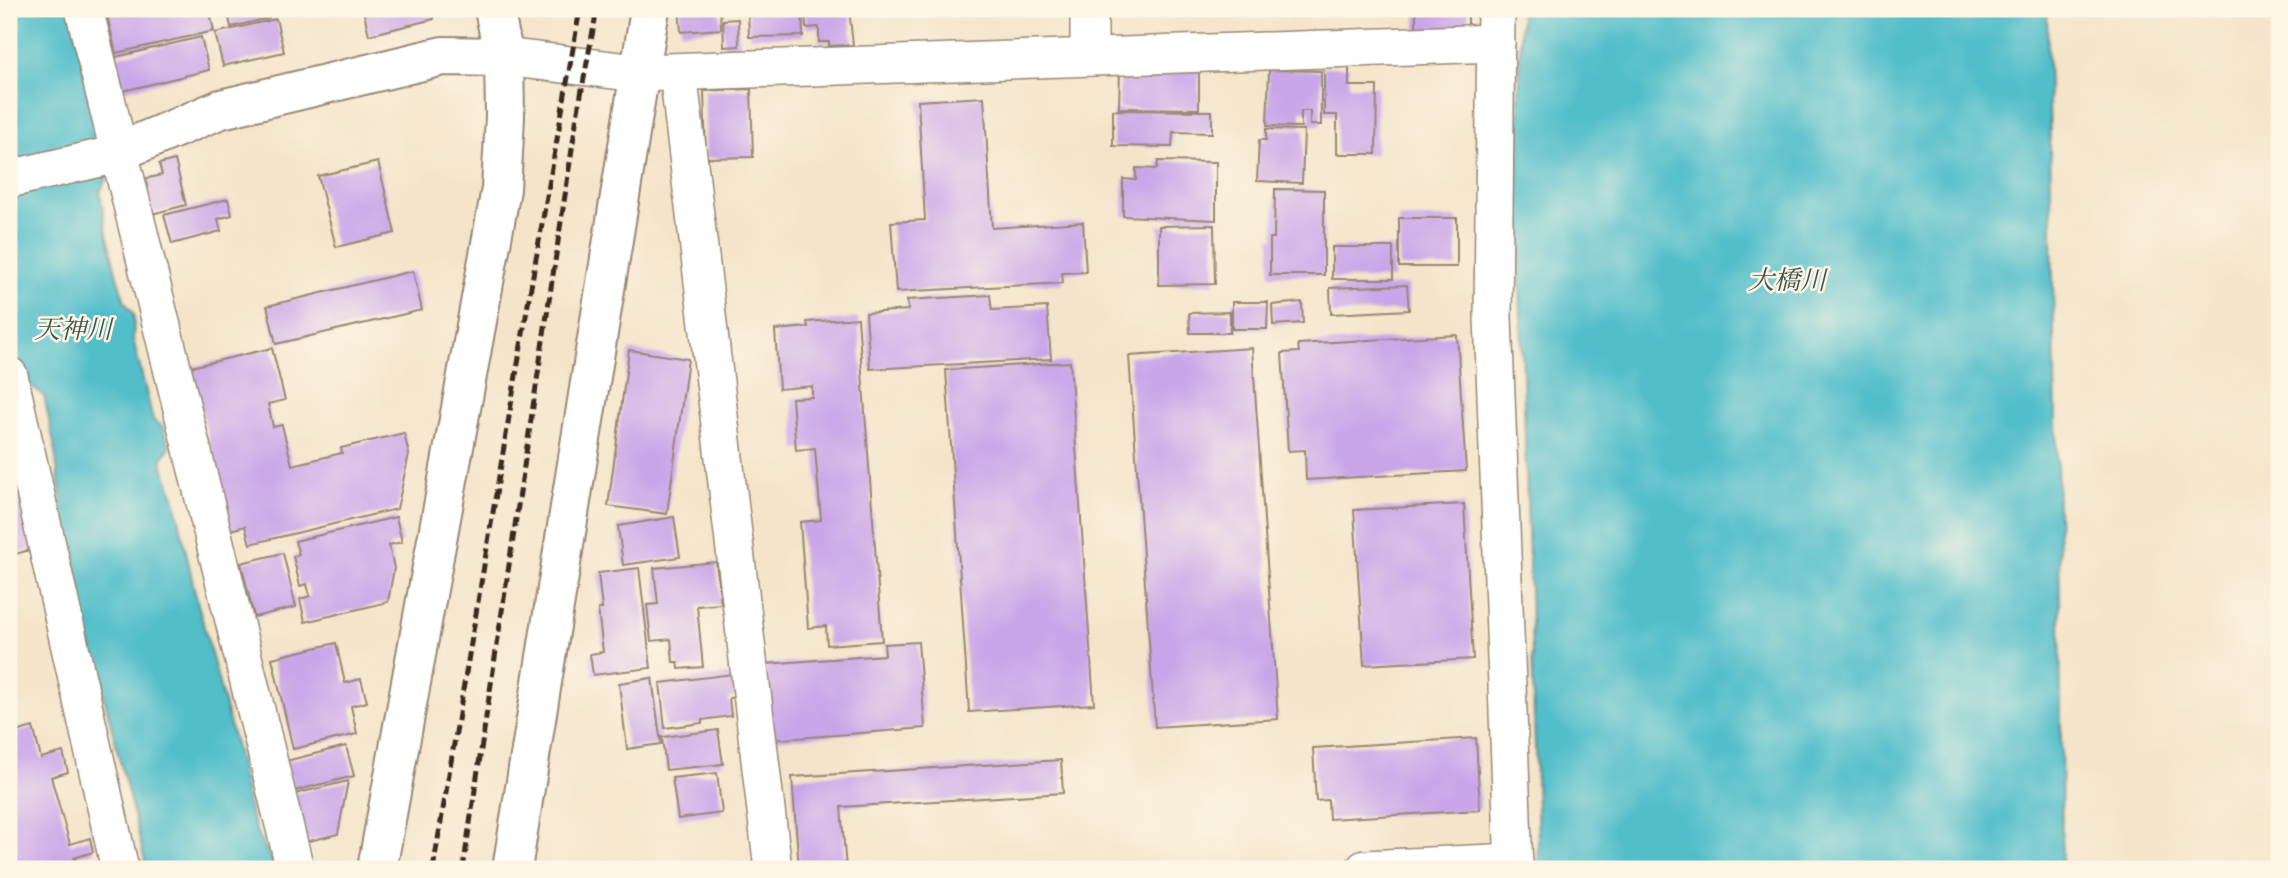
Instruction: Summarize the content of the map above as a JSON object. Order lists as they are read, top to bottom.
{
  "water": ["大橋川", "天神川"]
}
